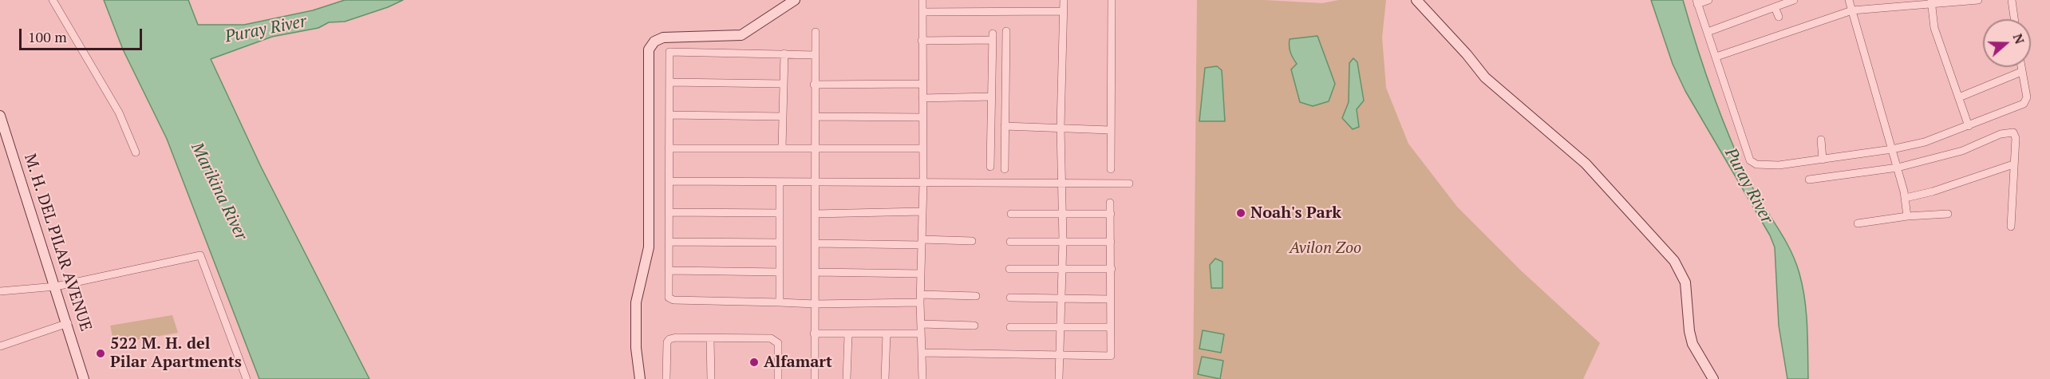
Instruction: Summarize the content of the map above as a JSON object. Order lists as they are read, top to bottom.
{
  "streets": {
    "street": ["M. H. DEL PILAR AVENUE"]
  },
  "water": ["Puray River", "Marikina River"],
  "parks": ["Avilon Zoo"],
  "places": ["Noah's Park", "522 M. H. del Pilar Apartments", "Alfamart"],
  "scale_bar": "100 m",
  "north": "right"
}
